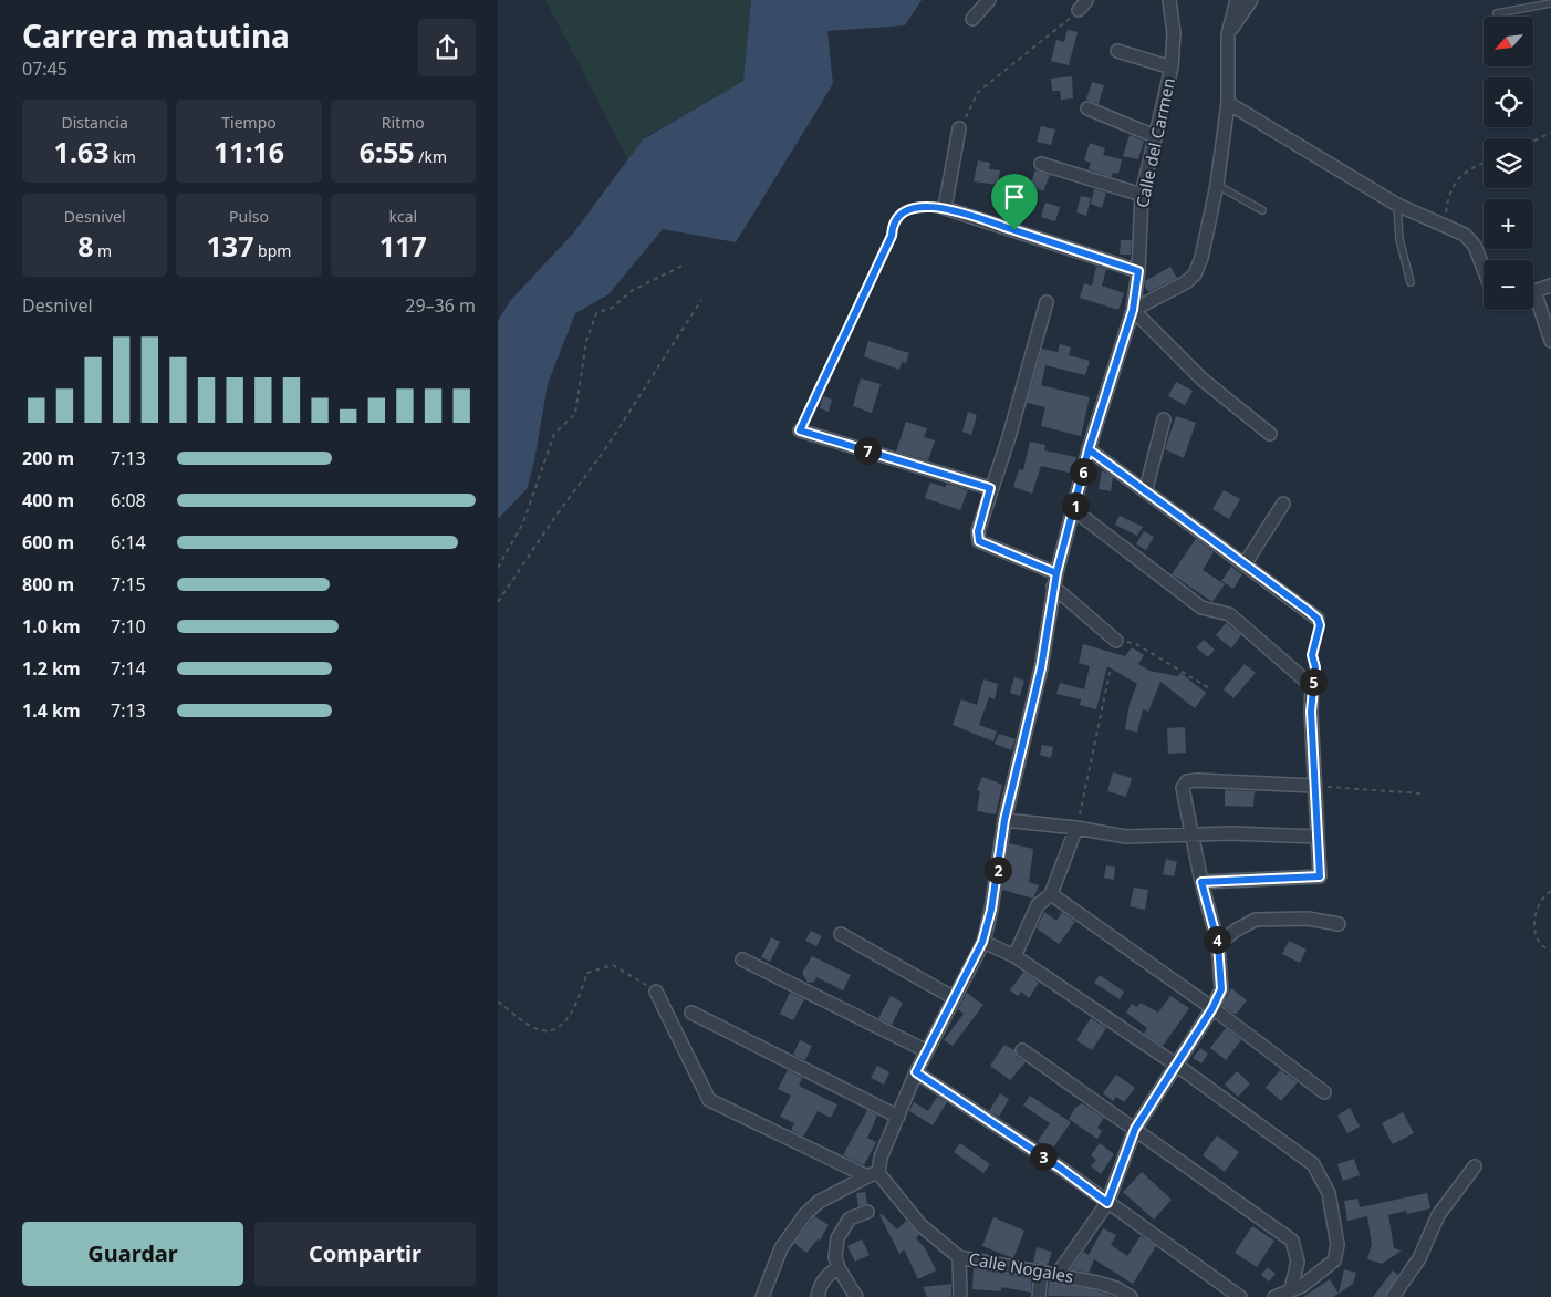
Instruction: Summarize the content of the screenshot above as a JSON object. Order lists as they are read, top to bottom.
{
  "streets": {
    "street": ["Calle del Carmen", "Calle Nogales"]
  },
  "crossings": [
    ["Calle del Carmen", "Calle Nogales"]
  ],
  "north": "bottom left",
  "page": {
    "heading": ["Carrera matutina", "07:45"],
    "map_buttons": ["+", "−"],
    "stats": [
      ["Distancia", "1.63 km"],
      ["Tiempo", "11:16"],
      ["Ritmo", "6:55 /km"],
      ["Desnivel", "8 m"],
      ["Pulso", "137 bpm"],
      ["kcal", "117"]
    ],
    "chart": ["Desnivel", "29–36 m"],
    "list": [
      {
        "name": "200 m",
        "note": "7:13"
      },
      {
        "name": "400 m",
        "note": "6:08"
      },
      {
        "name": "600 m",
        "note": "6:14"
      },
      {
        "name": "800 m",
        "note": "7:15"
      },
      {
        "name": "1.0 km",
        "note": "7:10"
      },
      {
        "name": "1.2 km",
        "note": "7:14"
      },
      {
        "name": "1.4 km",
        "note": "7:13"
      }
    ],
    "pins": [
      "7",
      "6",
      "1",
      "5",
      "2",
      "4",
      "3"
    ],
    "buttons": ["Guardar", "Compartir"]
  }
}
